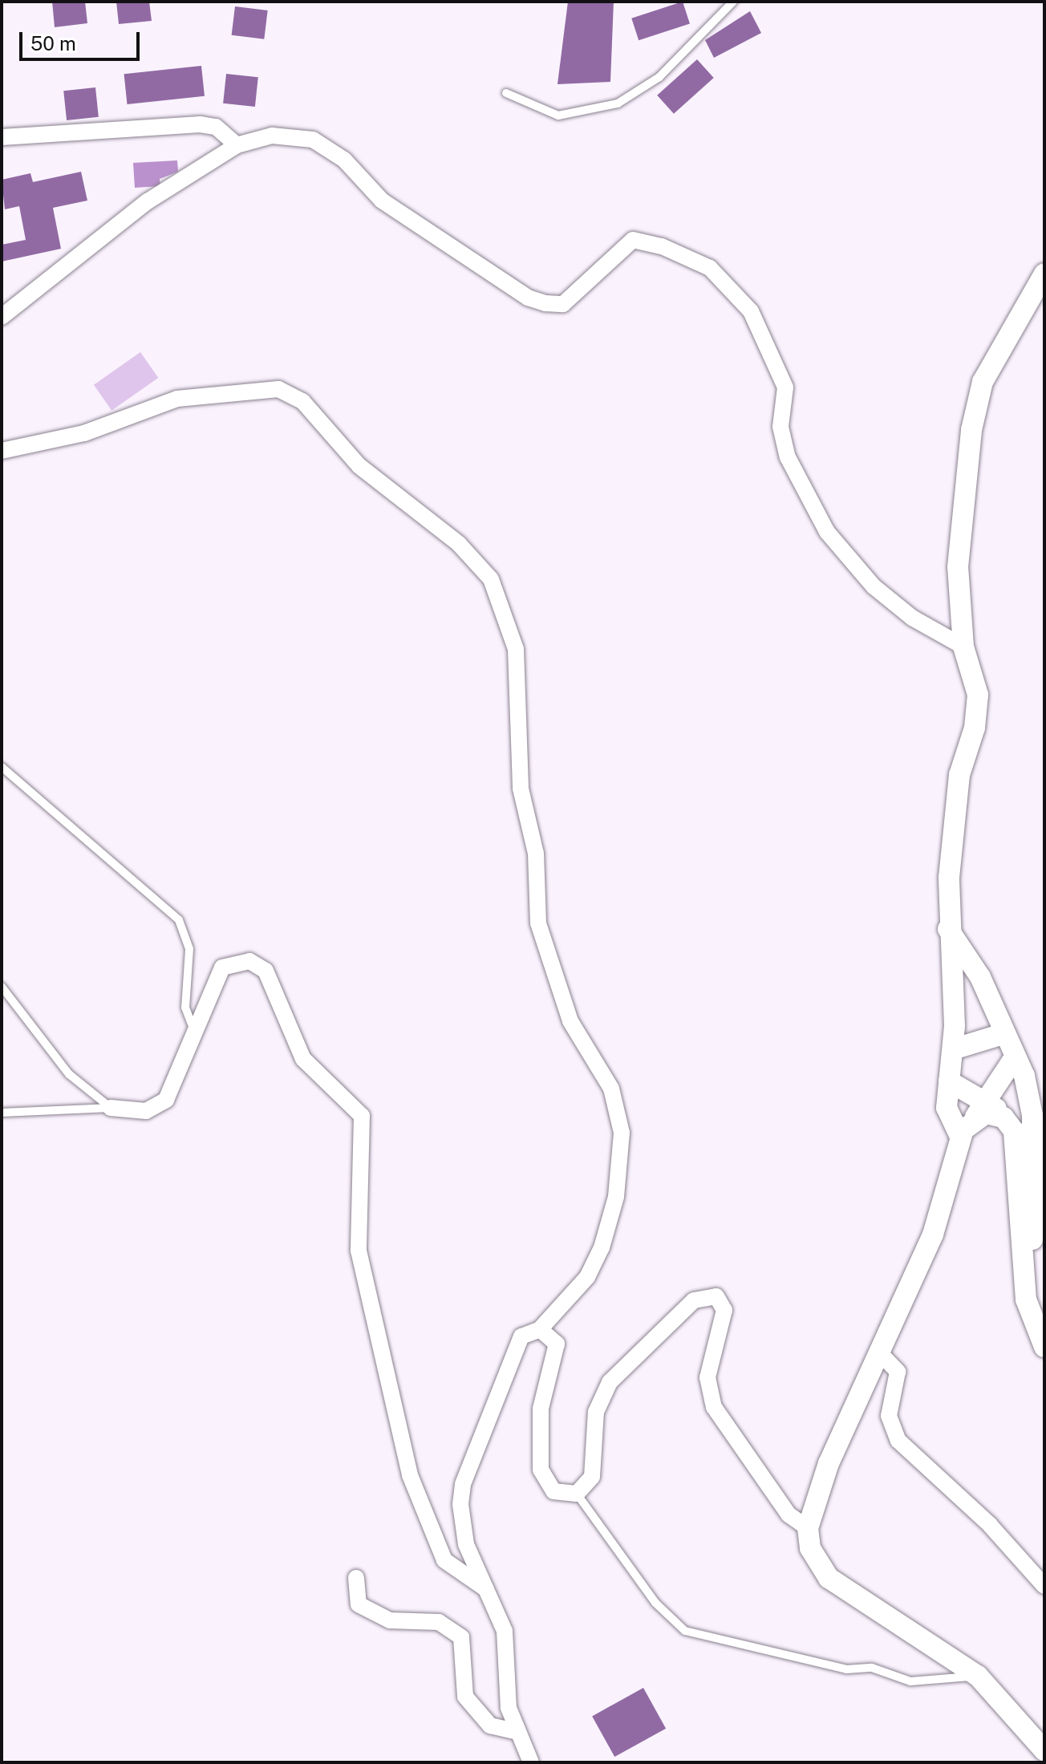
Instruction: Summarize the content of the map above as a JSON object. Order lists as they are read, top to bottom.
{
  "scale_bar": "50 m"
}
